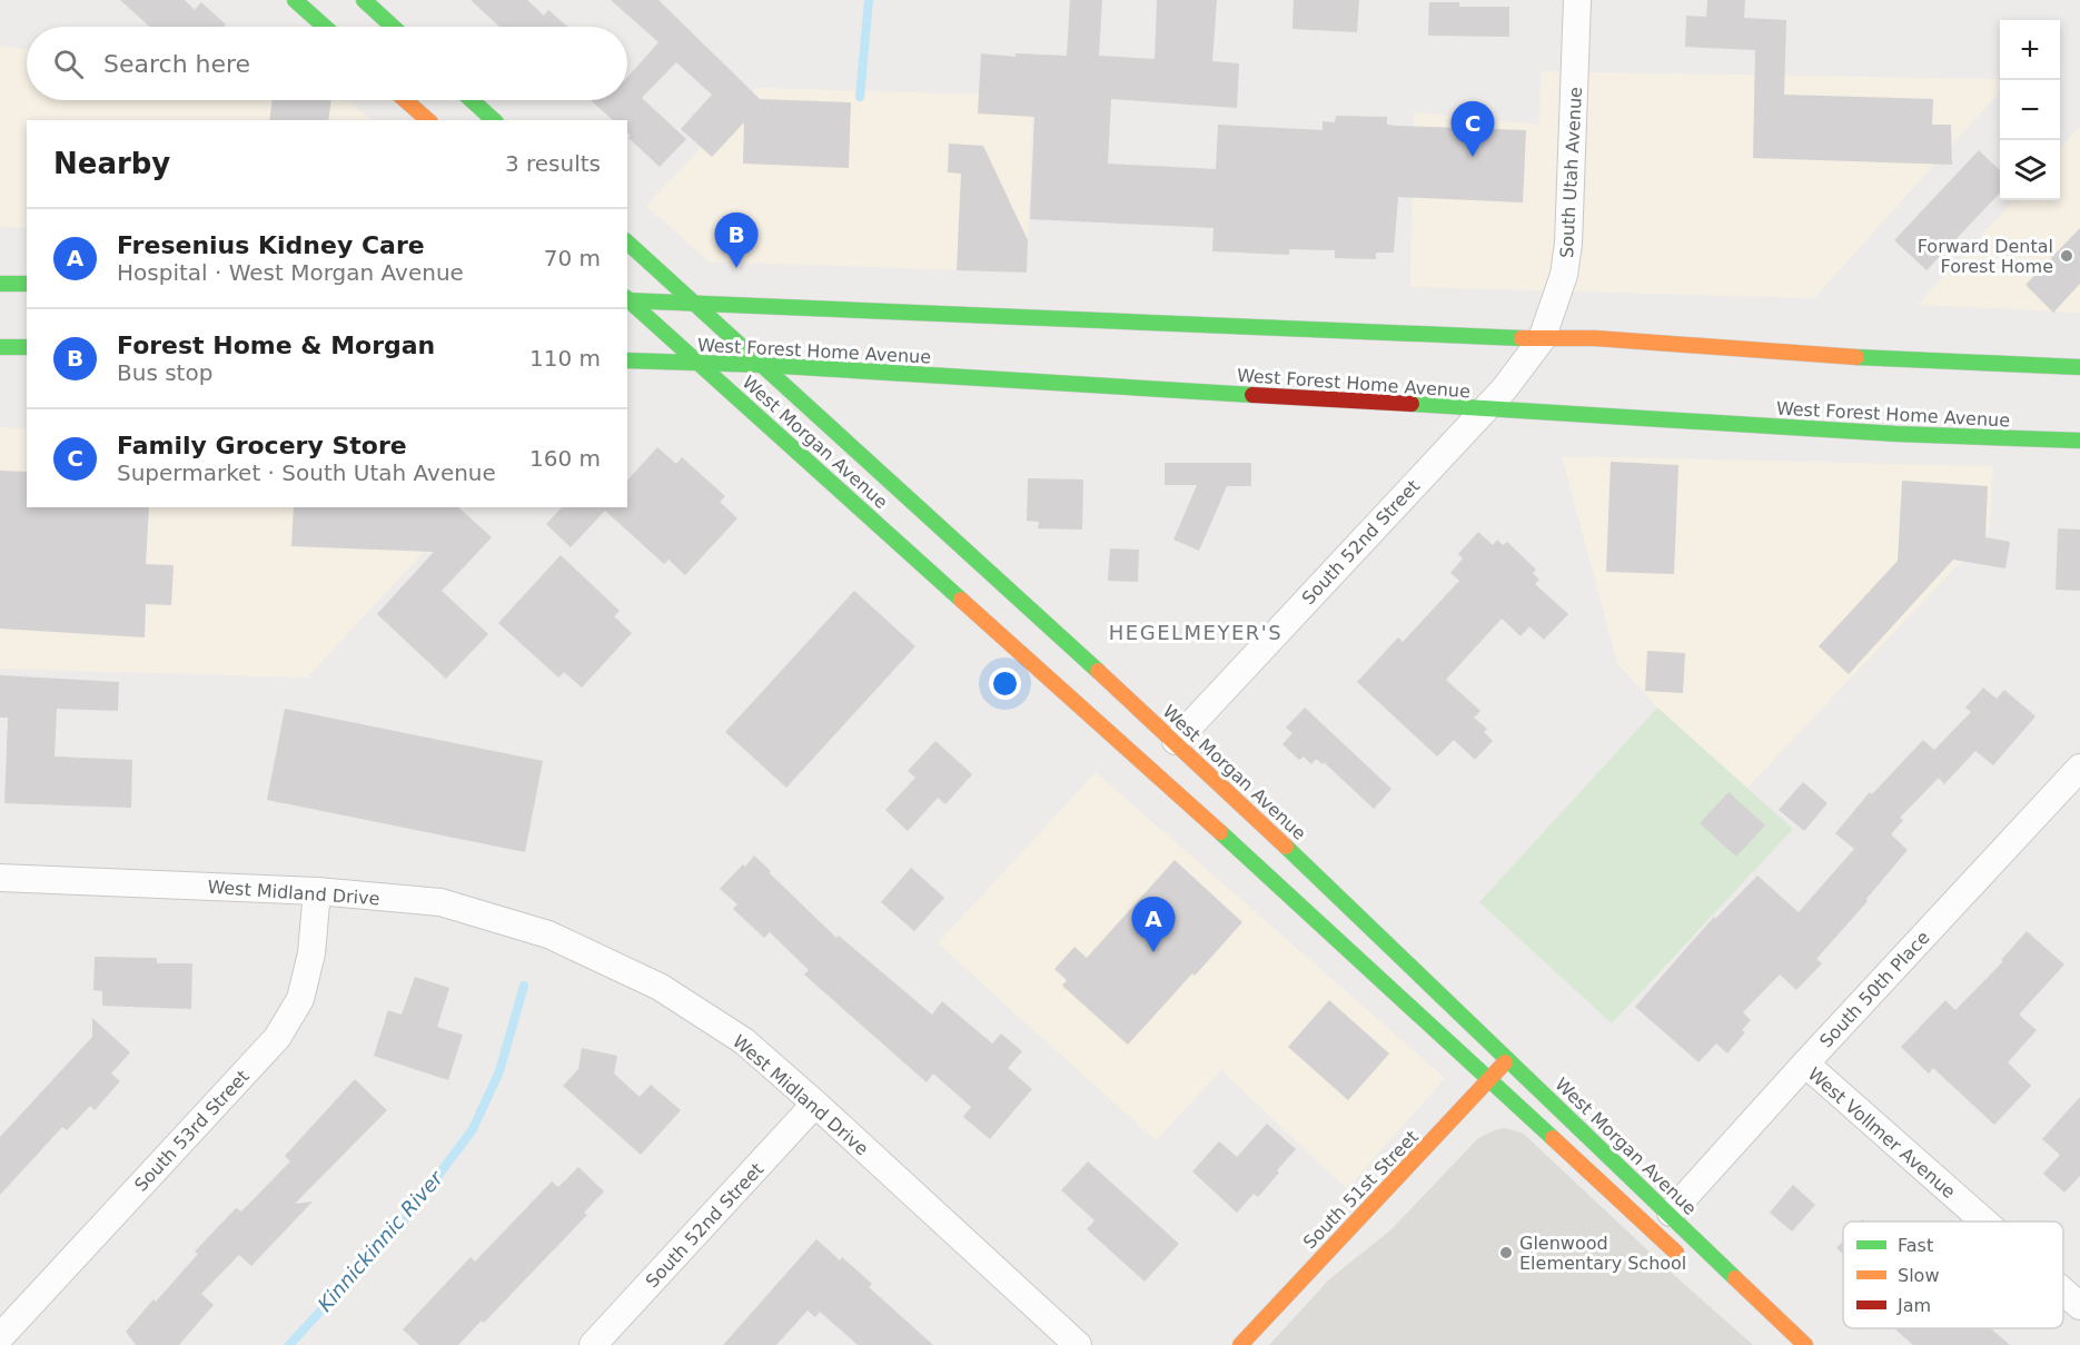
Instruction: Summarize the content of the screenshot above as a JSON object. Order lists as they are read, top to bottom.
{
  "streets": {
    "street": [
      "South Utah Avenue",
      "West Forest Home Avenue",
      "West Morgan Avenue",
      "South 52nd Street",
      "West Midland Drive",
      "South 50th Place",
      "South 53rd Street",
      "West Vollmer Avenue",
      "South 51st Street"
    ]
  },
  "crossings": [
    ["South Utah Avenue", "South 52nd Street"],
    ["West Forest Home Avenue", "West Morgan Avenue"],
    ["West Forest Home Avenue", "South 52nd Street"],
    ["West Morgan Avenue", "South 52nd Street"],
    ["West Morgan Avenue", "South 50th Place"],
    ["West Morgan Avenue", "South 51st Street"],
    ["South 52nd Street", "West Midland Drive"],
    ["West Midland Drive", "South 53rd Street"],
    ["South 50th Place", "West Vollmer Avenue"]
  ],
  "districts": ["HEGELMEYER'S"],
  "water": ["Kinnickinnic River"],
  "places": ["Forward Dental Forest Home", "Glenwood Elementary School"],
  "legend": ["Fast", "Slow", "Jam"],
  "page": {
    "map_buttons": ["+", "−"],
    "search": "Search here",
    "pins": ["C", "B", "A"],
    "heading": ["Nearby", "3 results"],
    "list": [
      {
        "mark": "A",
        "name": "Fresenius Kidney Care",
        "note": "Hospital · West Morgan Avenue",
        "value": "70 m"
      },
      {
        "mark": "B",
        "name": "Forest Home & Morgan",
        "note": "Bus stop",
        "value": "110 m"
      },
      {
        "mark": "C",
        "name": "Family Grocery Store",
        "note": "Supermarket · South Utah Avenue",
        "value": "160 m"
      }
    ]
  }
}
